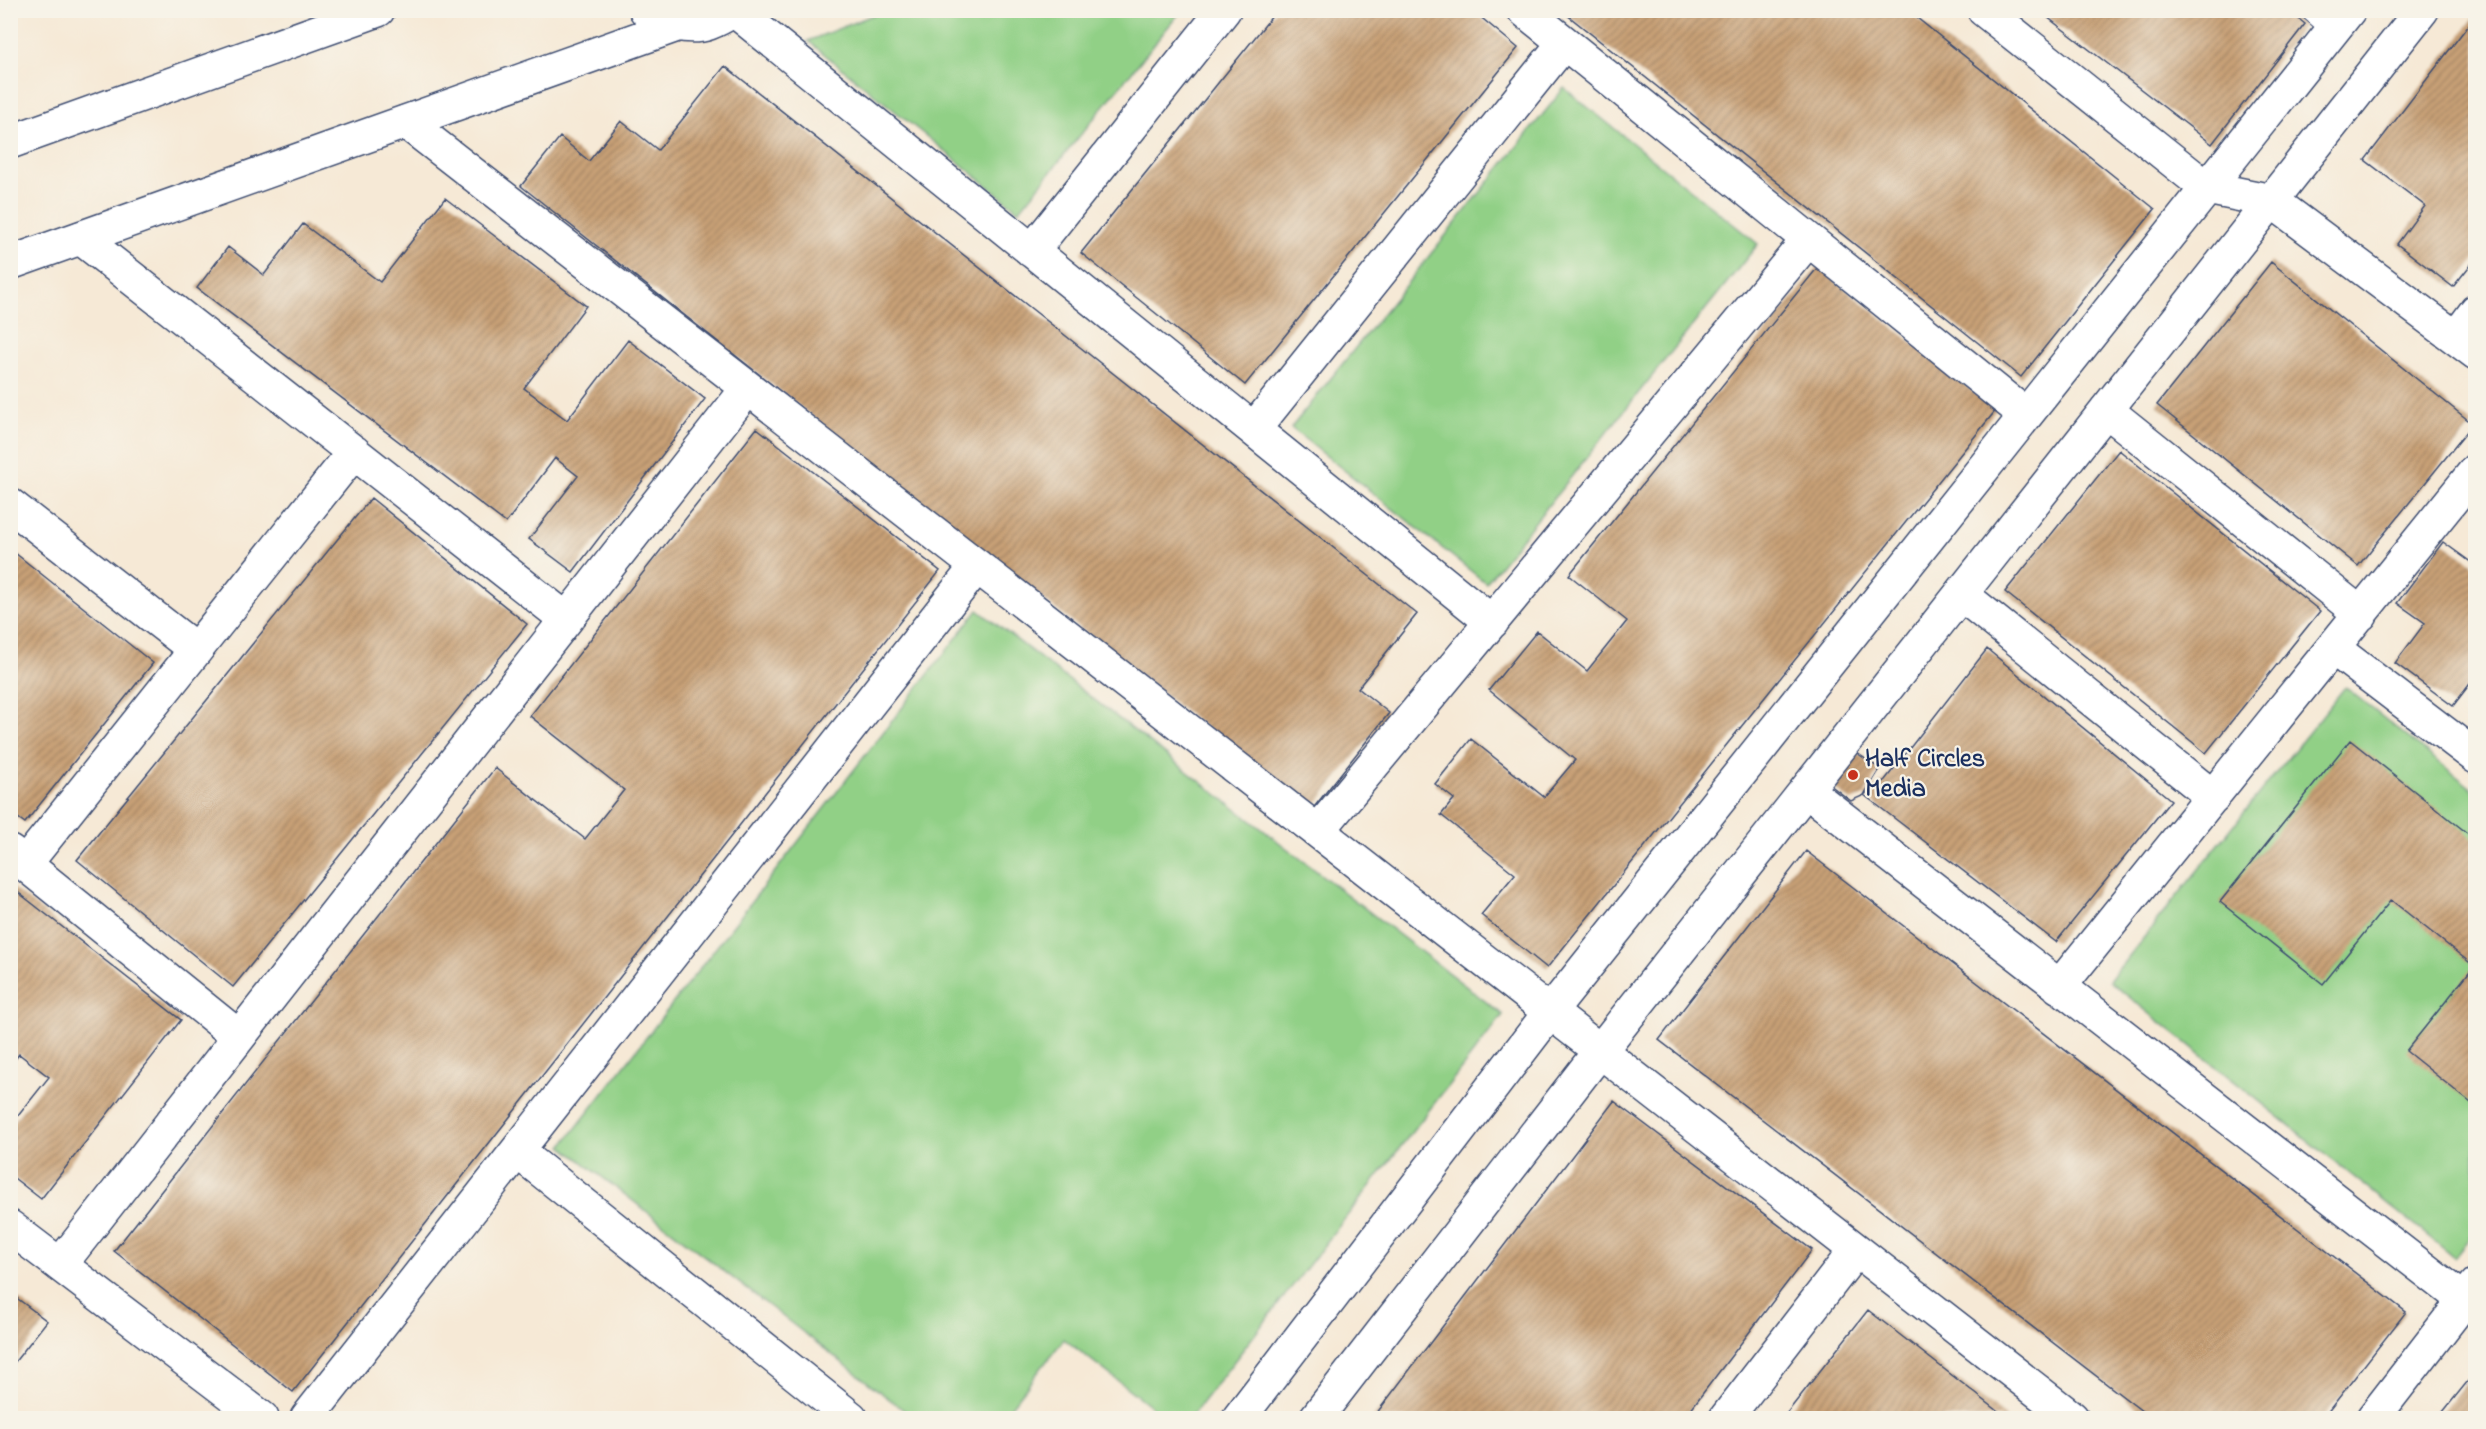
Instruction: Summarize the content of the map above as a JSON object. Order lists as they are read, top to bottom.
{
  "places": ["Half Circles Media"]
}
